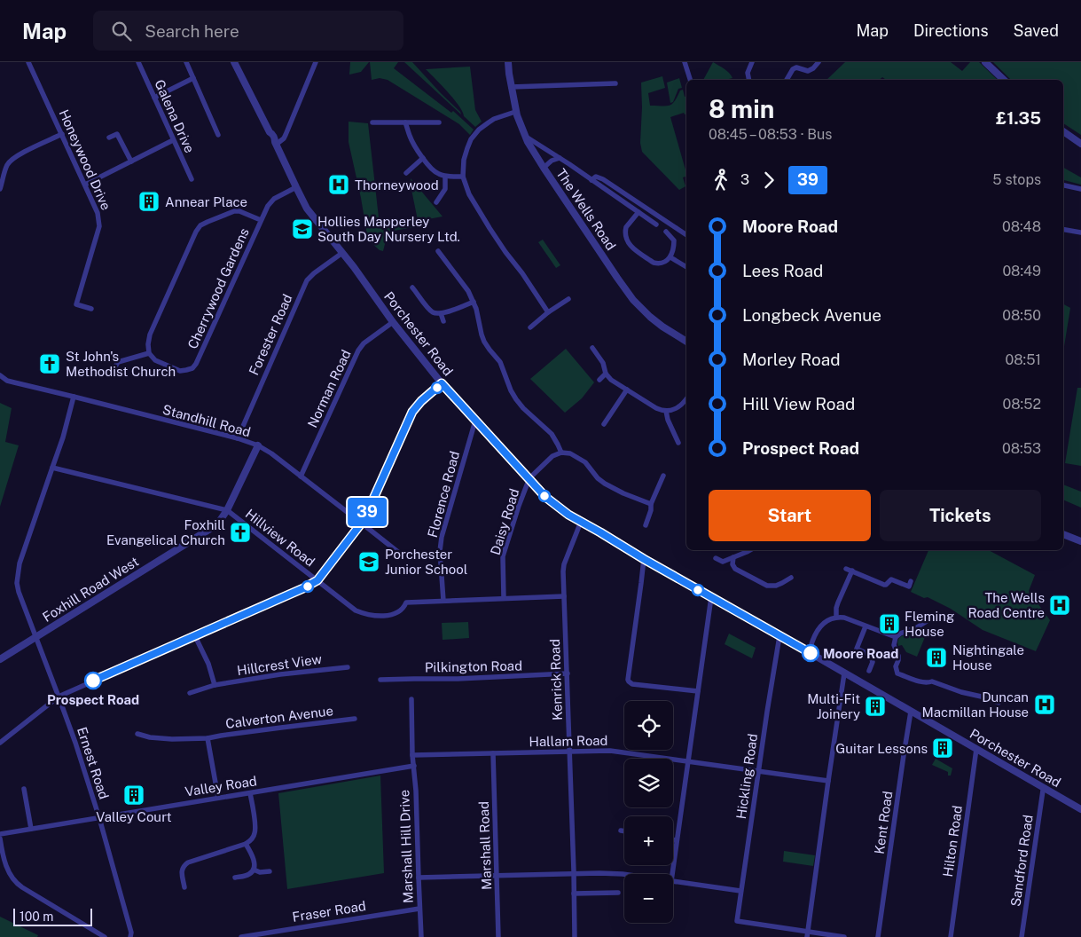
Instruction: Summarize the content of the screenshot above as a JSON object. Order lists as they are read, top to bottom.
{
  "streets": {
    "street": [
      "Galena Drive",
      "Honeywood Drive",
      "The Wells Road",
      "Cherrywood Gardens",
      "Porchester Road",
      "Forester Road",
      "Norman Road",
      "Standhill Road",
      "Florence Road",
      "Daisy Road",
      "Hillview Road",
      "Foxhill Road West",
      "Hillcrest View",
      "Pilkington Road",
      "Kenrick Road",
      "Calverton Avenue",
      "Hallam Road",
      "Ernest Road",
      "Hickling Road",
      "Valley Road",
      "Kent Road",
      "Hilton Road",
      "Marshall Road",
      "Marshall Hill Drive",
      "Sandford Road",
      "Fraser Road"
    ]
  },
  "crossings": [
    ["Cherrywood Gardens", "Porchester Road"],
    ["Porchester Road", "Forester Road"],
    ["Porchester Road", "Norman Road"],
    ["Porchester Road", "Florence Road"],
    ["Porchester Road", "Daisy Road"],
    ["Porchester Road", "Kenrick Road"],
    ["Porchester Road", "Hickling Road"],
    ["Porchester Road", "Kent Road"],
    ["Porchester Road", "Hilton Road"],
    ["Porchester Road", "Sandford Road"],
    ["Forester Road", "Standhill Road"],
    ["Norman Road", "Standhill Road"],
    ["Standhill Road", "Foxhill Road West"],
    ["Standhill Road", "Ernest Road"],
    ["Florence Road", "Hillview Road"],
    ["Daisy Road", "Hillview Road"],
    ["Hillview Road", "Foxhill Road West"],
    ["Hillview Road", "Kenrick Road"],
    ["Hillview Road", "Ernest Road"],
    ["Foxhill Road West", "Ernest Road"],
    ["Pilkington Road", "Kenrick Road"],
    ["Kenrick Road", "Hallam Road"],
    ["Hallam Road", "Hickling Road"],
    ["Hallam Road", "Marshall Road"],
    ["Hallam Road", "Marshall Hill Drive"],
    ["Ernest Road", "Valley Road"],
    ["Valley Road", "Marshall Hill Drive"],
    ["Marshall Hill Drive", "Fraser Road"]
  ],
  "places": {
    "hospital": ["Thorneywood", "The Wells Road Centre", "Duncan Macmillan House"],
    "building": [
      "Annear Place",
      "Fleming House",
      "Nightingale House",
      "Multi-Fit Joinery",
      "Guitar Lessons",
      "Valley Court"
    ],
    "school or university": ["Hollies Mapperley South Day Nursery Ltd.", "Porchester Junior School"],
    "church": ["St John's Methodist Church", "Foxhill Evangelical Church"],
    "other": ["Moore Road", "Prospect Road"]
  },
  "lines": ["bus line 39"],
  "scale_bar": "100 m",
  "page": {
    "header": "Map",
    "search": "Search here",
    "nav": ["Map", "Directions", "Saved"],
    "on_map": "39",
    "heading": ["8 min", "08:45 – 08:53 · Bus", "£1.35"],
    "legs": ["3", "39", "5 stops"],
    "list": [
      {
        "name": "Moore Road",
        "value": "08:48"
      },
      {
        "name": "Lees Road",
        "value": "08:49"
      },
      {
        "name": "Longbeck Avenue",
        "value": "08:50"
      },
      {
        "name": "Morley Road",
        "value": "08:51"
      },
      {
        "name": "Hill View Road",
        "value": "08:52"
      },
      {
        "name": "Prospect Road",
        "value": "08:53"
      }
    ],
    "buttons": ["Start", "Tickets"],
    "map_buttons": ["+", "−"],
    "scale": "100 m"
  }
}
